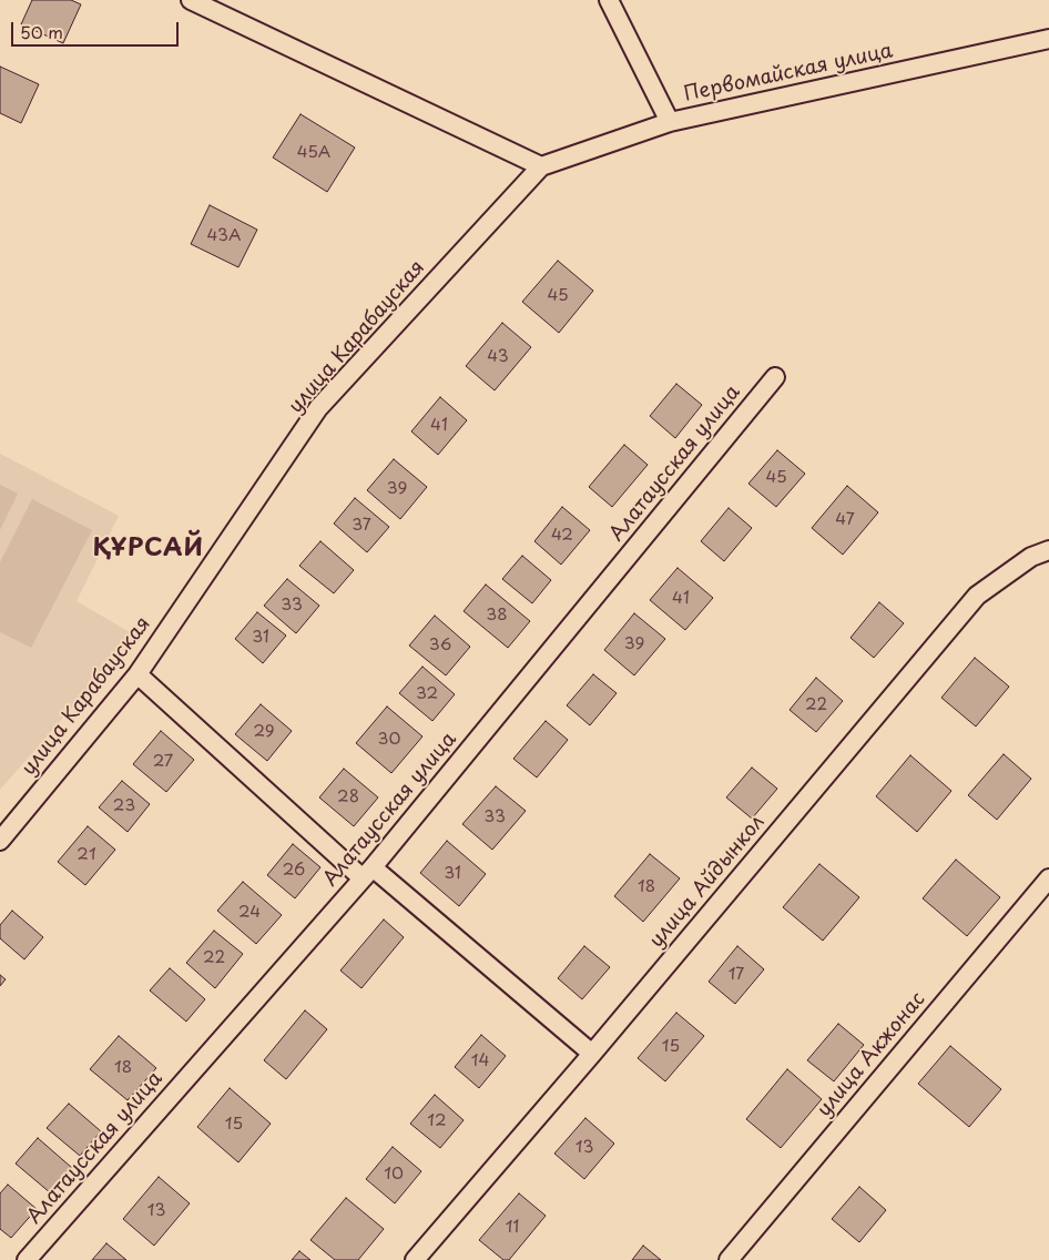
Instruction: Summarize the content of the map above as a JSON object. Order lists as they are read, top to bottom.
{
  "streets": {
    "street": [
      "Первомайская улица",
      "улица Карабауская",
      "Алатаусская улица",
      "улица Айдынкол",
      "улица Акжонас"
    ]
  },
  "crossings": [
    ["Первомайская улица", "улица Карабауская"]
  ],
  "districts": ["ҚҰРСАЙ"],
  "house_numbers": [
    "45А",
    "43А",
    "45",
    "43",
    "41",
    "45",
    "39",
    "47",
    "37",
    "42",
    "41",
    "33",
    "38",
    "31",
    "39",
    "36",
    "32",
    "22",
    "29",
    "30",
    "27",
    "28",
    "23",
    "33",
    "21",
    "26",
    "31",
    "18",
    "24",
    "22",
    "17",
    "15",
    "14",
    "18",
    "12",
    "15",
    "13",
    "10",
    "13",
    "11"
  ],
  "scale_bar": "50 m"
}
